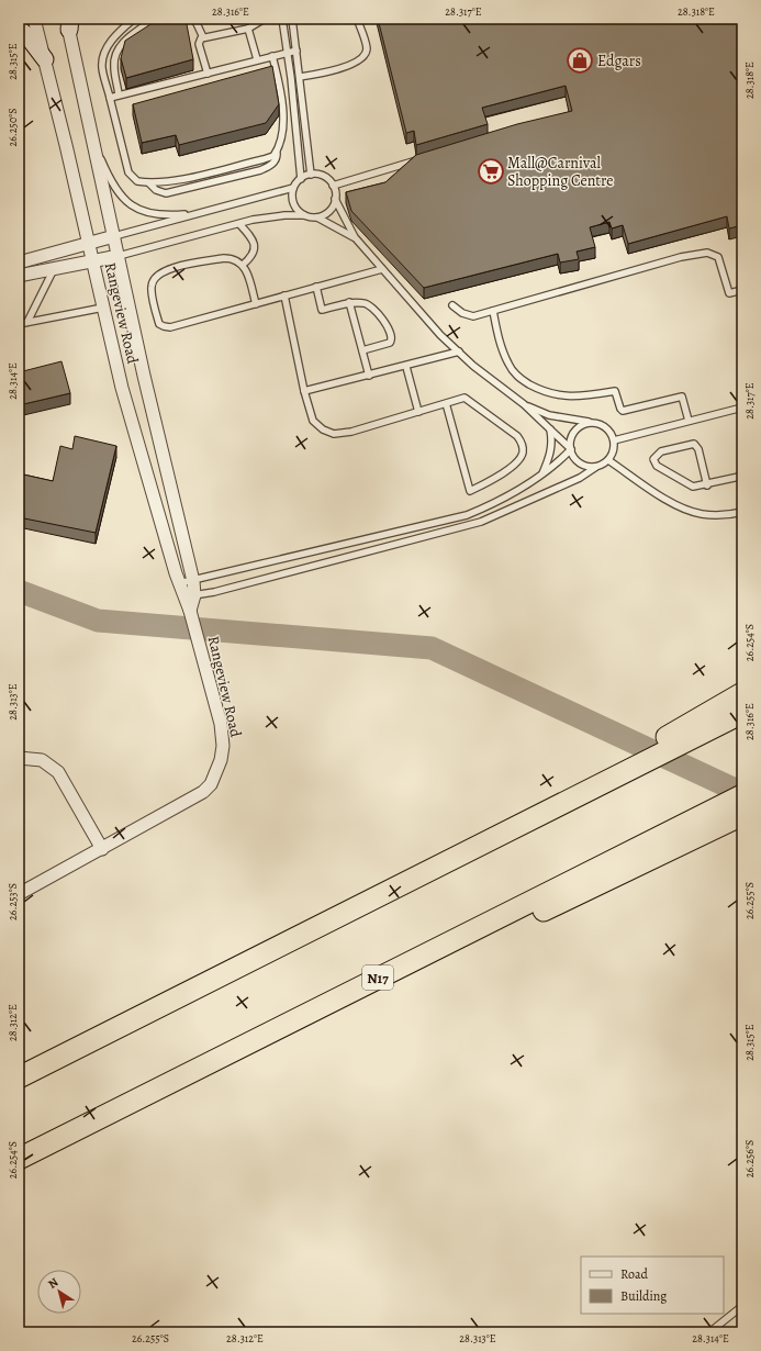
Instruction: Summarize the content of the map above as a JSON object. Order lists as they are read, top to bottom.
{
  "streets": {
    "highway": ["N17"],
    "street": ["Rangeview Road"]
  },
  "places": {
    "shop": ["Edgars"],
    "supermarket": ["Mall@Carnival Shopping Centre"]
  },
  "legend": ["Road", "Building"],
  "north": "top left",
  "coordinates": [
    "28.316°E",
    "28.317°E",
    "28.318°E",
    "28.315°E",
    "26.250°S",
    "28.314°E",
    "26.254°S",
    "28.313°E",
    "26.255°S",
    "26.253°S",
    "28.312°E",
    "26.256°S"
  ]
}
